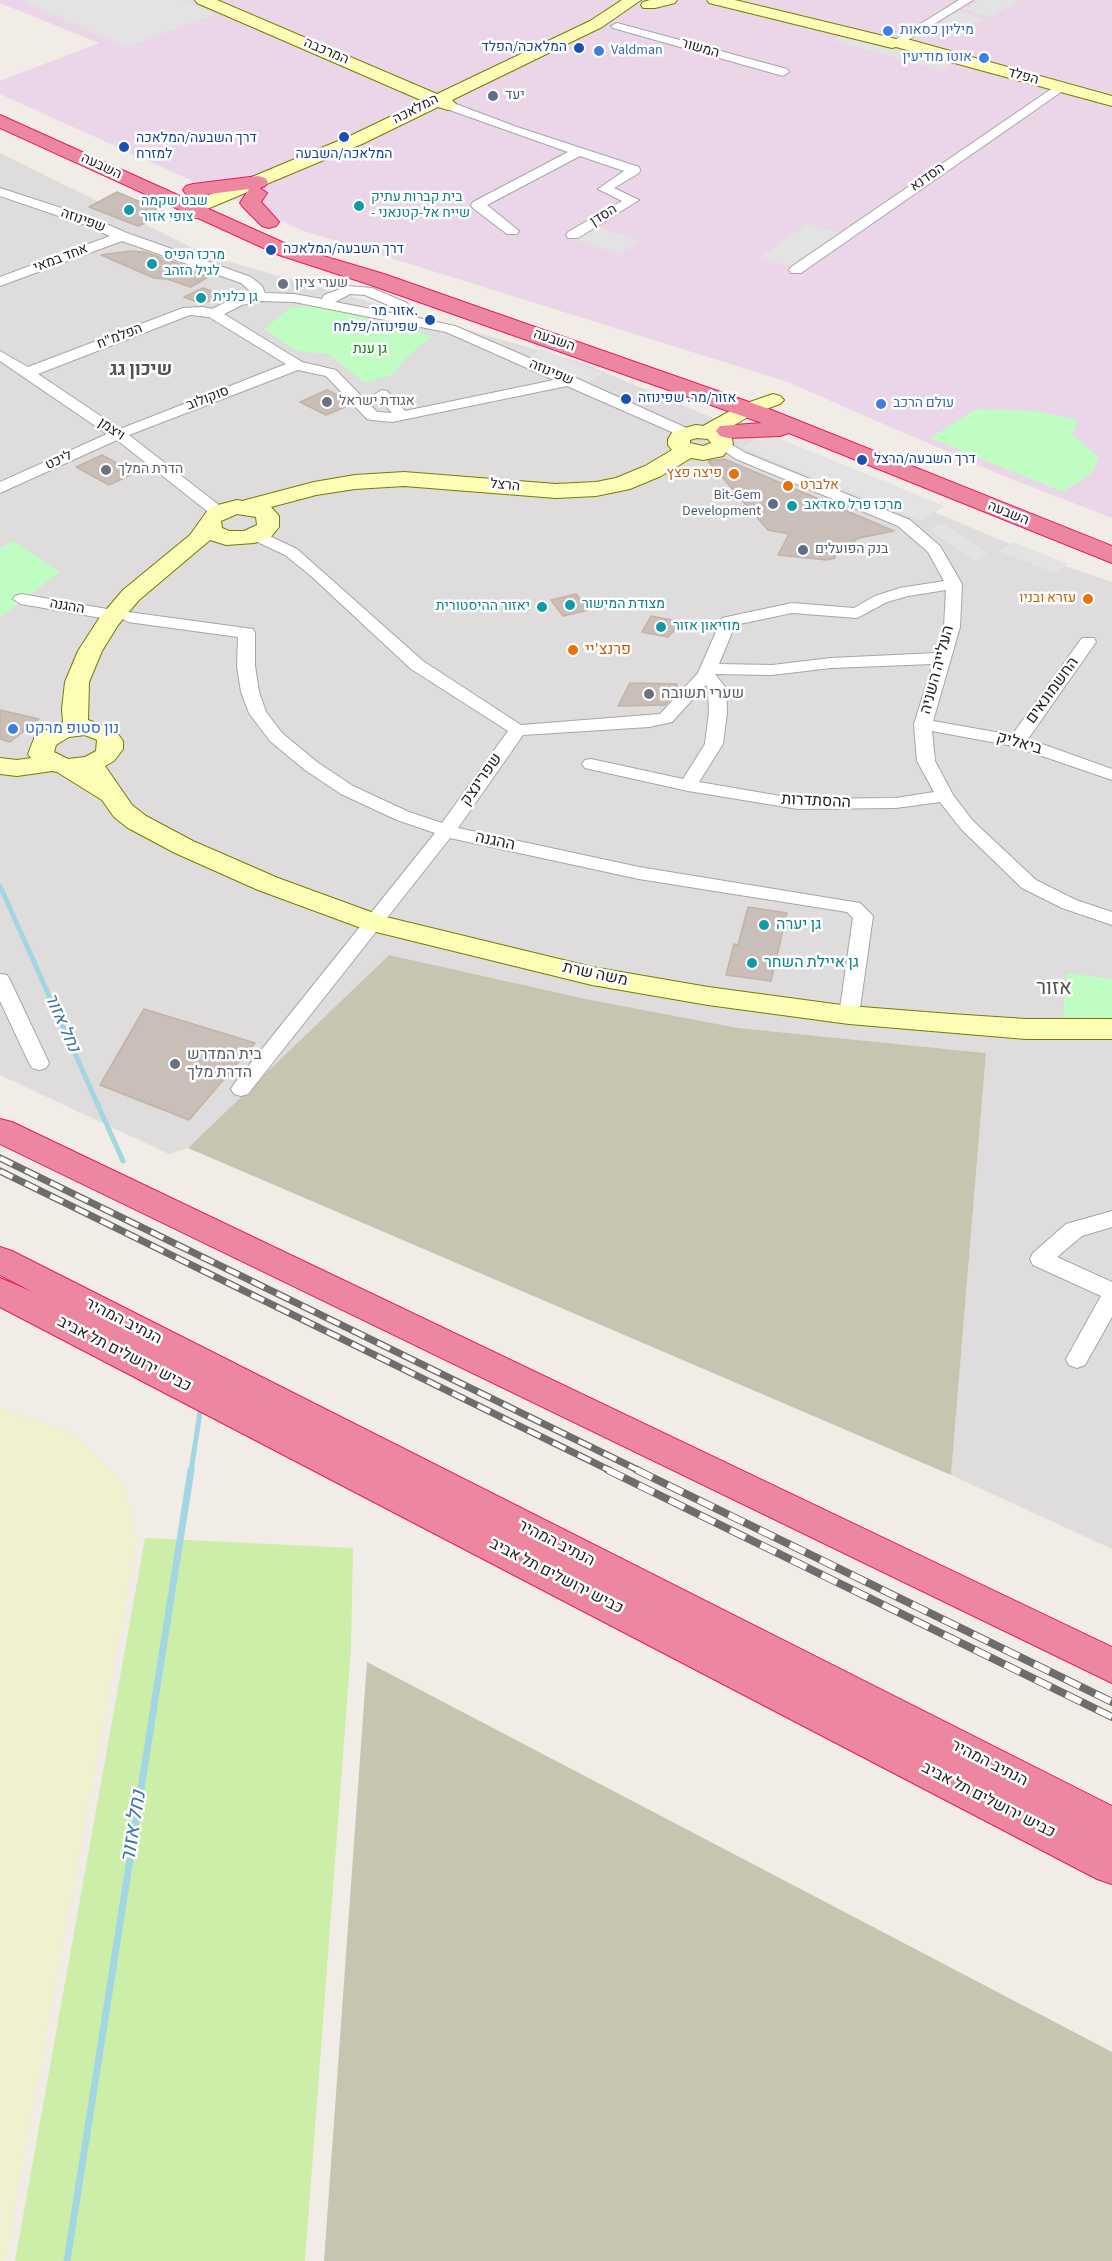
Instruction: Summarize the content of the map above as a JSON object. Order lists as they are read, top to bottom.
{
  "streets": {
    "highway": ["השבעה", "הנתיב המהיר", "כביש ירושלים תל אביב"],
    "street": [
      "המשור",
      "המרכבה",
      "הפלד",
      "המלאכה",
      "הסדנא",
      "הסדן",
      "שפינוזה",
      "אחד במאי",
      "הפלמ\"ח",
      "סוקולוב",
      "ויצמן",
      "ליכט",
      "הרצל",
      "ההגנה",
      "העלייה השניה",
      "החשמונאים",
      "ביאליק",
      "שפרינצק",
      "ההסתדרות",
      "משה שרת"
    ]
  },
  "crossings": [
    ["המשור", "המלאכה"],
    ["המרכבה", "המלאכה"],
    ["המרכבה", "הסדן"],
    ["הפלד", "הסדנא"],
    ["המלאכה", "השבעה"],
    ["המלאכה", "הסדן"],
    ["השבעה", "הרצל"],
    ["שפינוזה", "אחד במאי"],
    ["שפינוזה", "הפלמ\"ח"],
    ["שפינוזה", "הרצל"],
    ["הפלמ\"ח", "ויצמן"],
    ["סוקולוב", "ויצמן"],
    ["סוקולוב", "ליכט"],
    ["ויצמן", "ליכט"],
    ["ויצמן", "הרצל"],
    ["ההגנה", "שפרינצק"],
    ["ההגנה", "משה שרת"],
    ["העלייה השניה", "ביאליק"],
    ["העלייה השניה", "ההסתדרות"],
    ["החשמונאים", "ביאליק"],
    ["שפרינצק", "משה שרת"]
  ],
  "districts": ["שיכון גג", "אזור"],
  "water": ["נחל אזור"],
  "parks": ["גן ענת"],
  "places": [
    "מיליון כסאות",
    "המלאכה/הפלד",
    "Valdman",
    "אוטו מודיעין",
    "יעד",
    "המלאכה/השבעה",
    "דרך השבעה/המלאכה למזרח",
    "בית קברות עתיק - שייח אל-קטנאני",
    "שבט שקמה צופי אזור",
    "דרך השבעה/המלאכה",
    "מרכז הפיס לגיל הזהב",
    "שערי ציון",
    "גן כלנית",
    "אזור מר. שפינוזה/פלמח",
    "אזור/מר. שפינוזה",
    "אגודת ישראל",
    "עולם הרכב",
    "דרך השבעה/הרצל",
    "הדרת המלך",
    "פיצה פצץ",
    "אלברט",
    "Bit-Gem Development",
    "מרכז פרל סאדאב",
    "בנק הפועלים",
    "עזרא ובניו",
    "מצודת המישור",
    "יאזור ההיסטורית",
    "מוזיאון אזור",
    "פרנצ'יי",
    "שערי תשובה",
    "נון סטופ מרקט",
    "גן יערה",
    "גן איילת השחר",
    "בית המדרש הדרת מלך"
  ]
}
